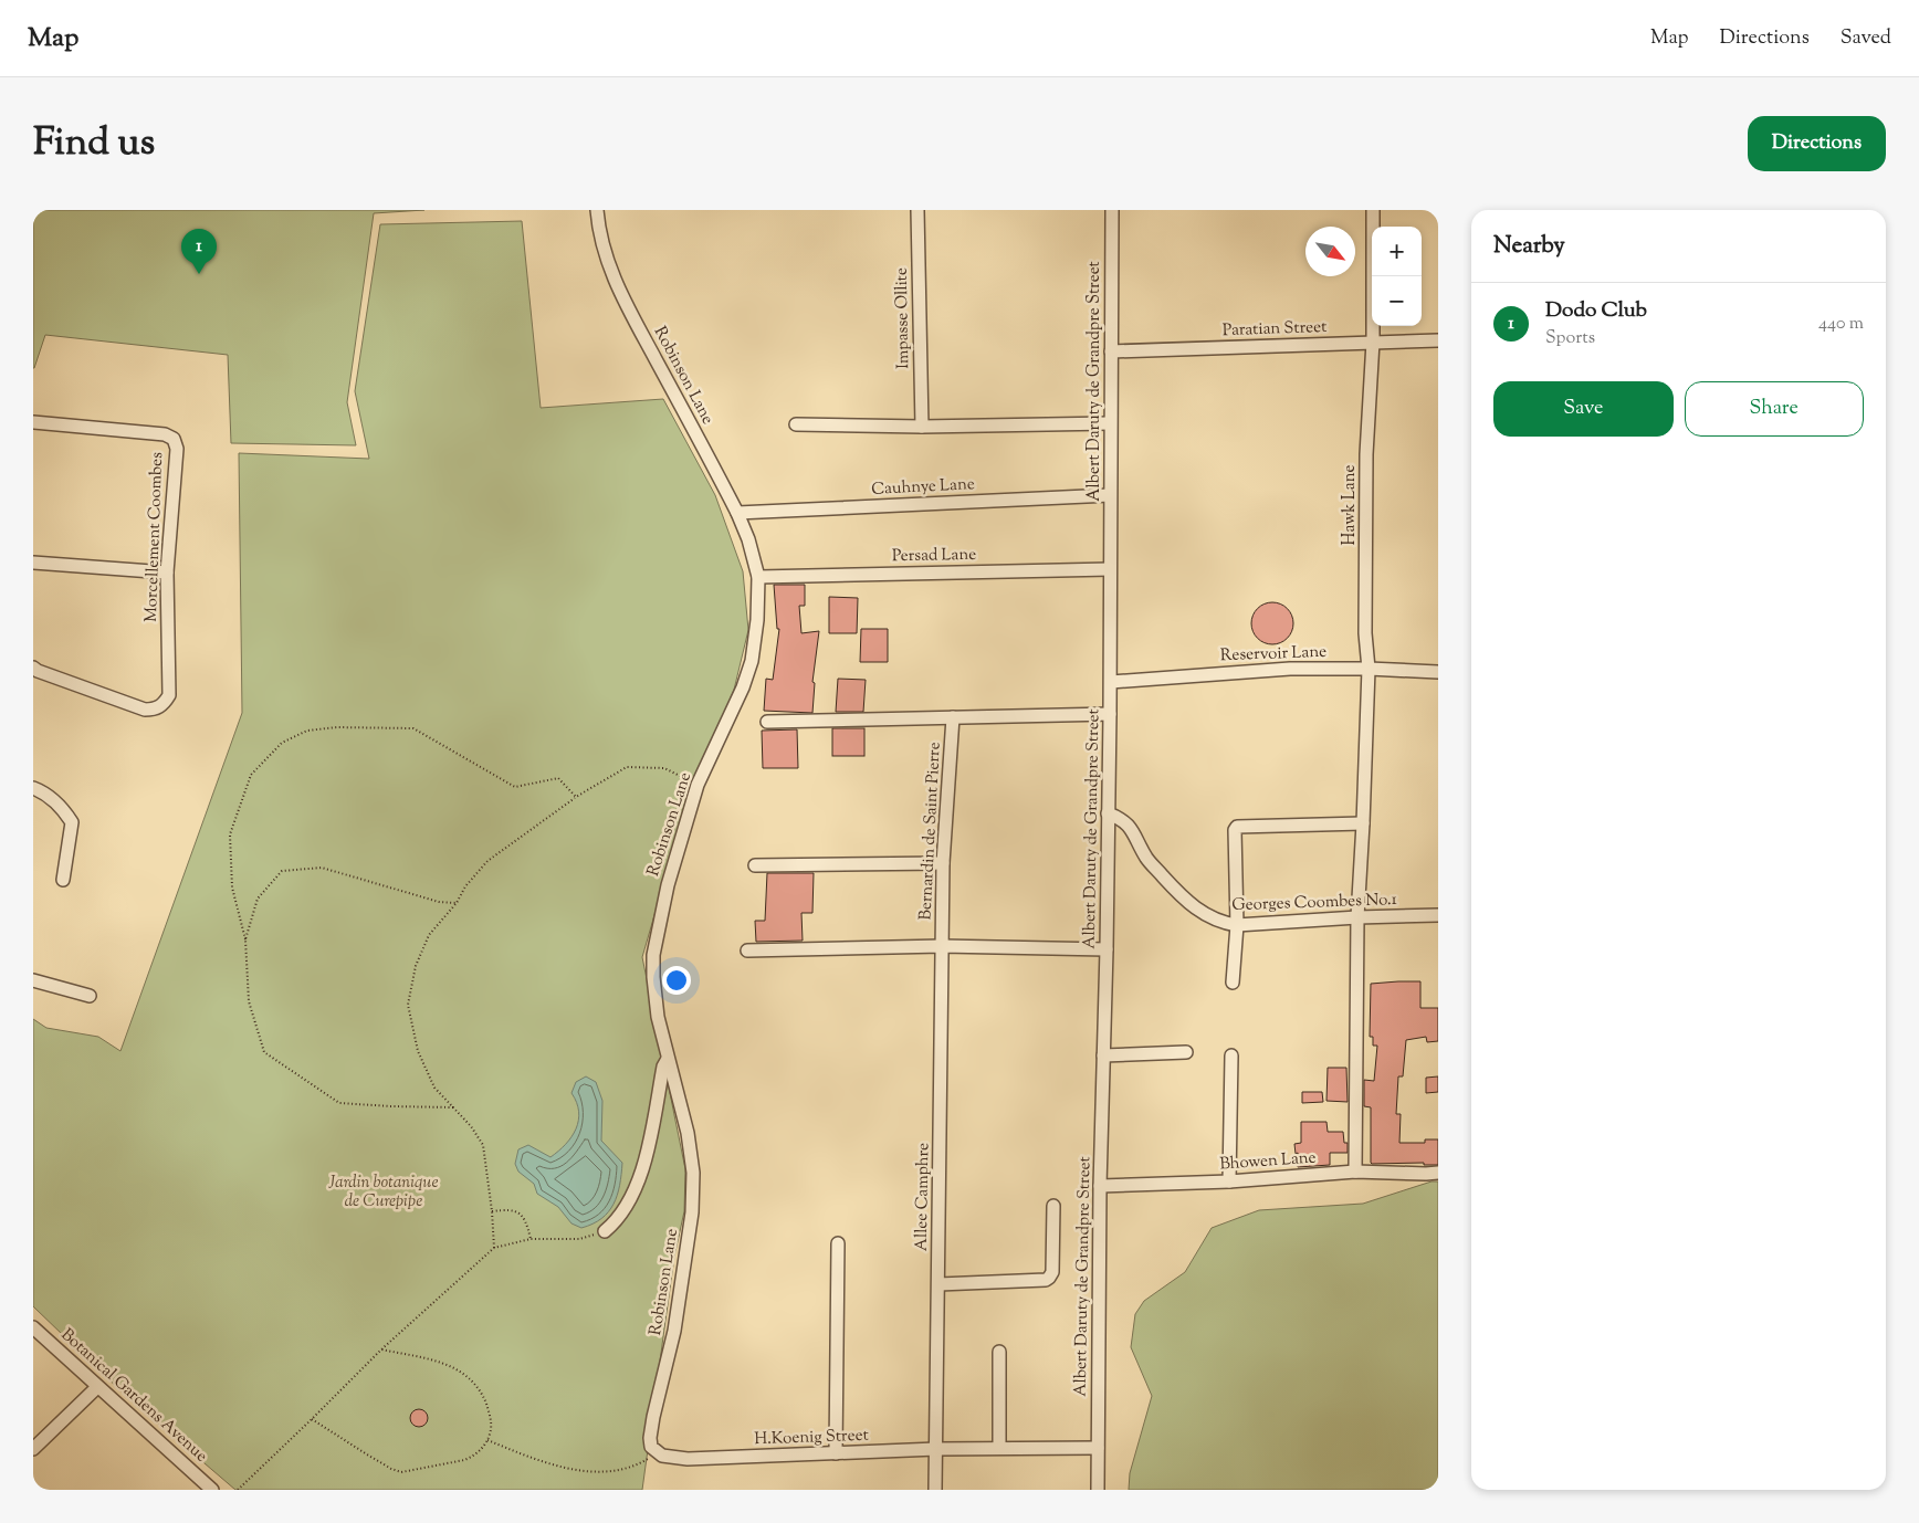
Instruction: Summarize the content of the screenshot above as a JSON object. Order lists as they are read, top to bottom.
{
  "streets": {
    "street": [
      "Impasse Ollite",
      "Paratian Street",
      "Robinson Lane",
      "Albert Daruty de Grandpre Street",
      "Cauhnye Lane",
      "Hawk Lane",
      "Morcellement Coombes",
      "Persad Lane",
      "Reservoir Lane",
      "Bernardin de Saint Pierre",
      "Georges Coombes No.1",
      "Bhowen Lane",
      "Allee Camphre",
      "Botanical Gardens Avenue",
      "H.Koenig Street"
    ]
  },
  "crossings": [
    ["Paratian Street", "Albert Daruty de Grandpre Street"],
    ["Paratian Street", "Hawk Lane"],
    ["Robinson Lane", "Cauhnye Lane"],
    ["Robinson Lane", "Persad Lane"],
    ["Robinson Lane", "H.Koenig Street"],
    ["Albert Daruty de Grandpre Street", "Cauhnye Lane"],
    ["Albert Daruty de Grandpre Street", "Persad Lane"],
    ["Albert Daruty de Grandpre Street", "Reservoir Lane"],
    ["Albert Daruty de Grandpre Street", "Georges Coombes No.1"],
    ["Albert Daruty de Grandpre Street", "Bhowen Lane"],
    ["Albert Daruty de Grandpre Street", "H.Koenig Street"],
    ["Hawk Lane", "Reservoir Lane"],
    ["Hawk Lane", "Georges Coombes No.1"],
    ["Hawk Lane", "Bhowen Lane"],
    ["Bernardin de Saint Pierre", "Allee Camphre"],
    ["Allee Camphre", "H.Koenig Street"]
  ],
  "parks": ["Jardin botanique de Curepipe"],
  "north": "bottom right",
  "page": {
    "header": "Map",
    "nav": ["Map", "Directions", "Saved"],
    "title": "Find us",
    "buttons": [
      "Directions",
      ["Save", "Share"]
    ],
    "heading": "Nearby",
    "map_buttons": ["+", "−"],
    "pins": "1",
    "list": [
      {
        "mark": "1",
        "name": "Dodo Club",
        "note": "Sports",
        "value": "440 m"
      }
    ]
  }
}
